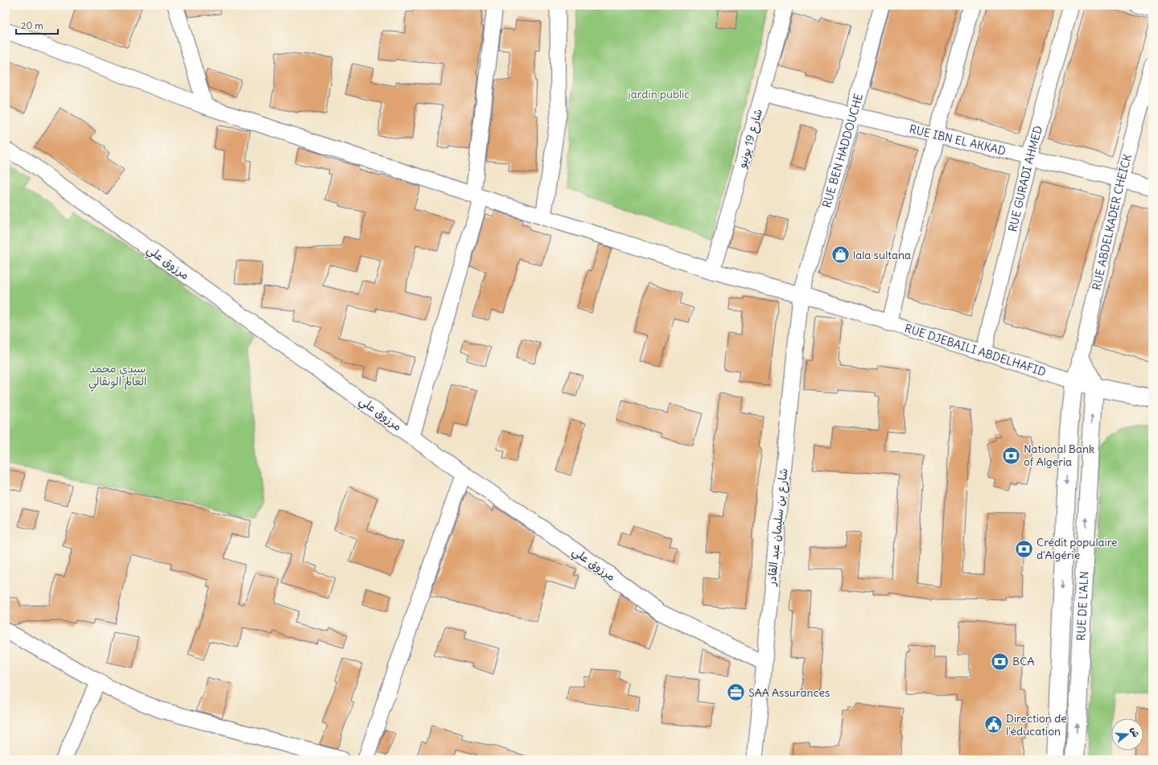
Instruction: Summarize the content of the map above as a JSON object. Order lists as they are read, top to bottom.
{
  "streets": {
    "street": [
      "شارع 19 يونيو",
      "RUE IBN EL AKKAD",
      "RUE BEN HADDOUCHE",
      "RUE GURADI AHMED",
      "RUE ABDELKADER CHEICK",
      "مرزوق علي",
      "RUE DJEBAILI ABDELHAFID",
      "شارع بن سليمان عبد القادر",
      "RUE DE L'ALN"
    ]
  },
  "crossings": [
    ["شارع 19 يونيو", "RUE IBN EL AKKAD"],
    ["شارع 19 يونيو", "RUE DJEBAILI ABDELHAFID"],
    ["RUE IBN EL AKKAD", "RUE BEN HADDOUCHE"],
    ["RUE IBN EL AKKAD", "RUE GURADI AHMED"],
    ["RUE IBN EL AKKAD", "RUE ABDELKADER CHEICK"],
    ["RUE BEN HADDOUCHE", "RUE DJEBAILI ABDELHAFID"],
    ["RUE BEN HADDOUCHE", "شارع بن سليمان عبد القادر"],
    ["RUE GURADI AHMED", "RUE DJEBAILI ABDELHAFID"],
    ["RUE ABDELKADER CHEICK", "RUE DJEBAILI ABDELHAFID"],
    ["RUE ABDELKADER CHEICK", "RUE DE L'ALN"],
    ["مرزوق علي", "شارع بن سليمان عبد القادر"],
    ["RUE DJEBAILI ABDELHAFID", "شارع بن سليمان عبد القادر"],
    ["RUE DJEBAILI ABDELHAFID", "RUE DE L'ALN"]
  ],
  "parks": ["jardin public", "سيدي محمد العالم الونقالي"],
  "places": {
    "shop": ["lala sultana"],
    "bank": ["National Bank of Algeria", "Crédit populaire d'Algérie", "BCA"],
    "office": ["SAA Assurances"],
    "public building": ["Direction de l'éducation"]
  },
  "scale_bar": "20 m",
  "north": "right"
}
